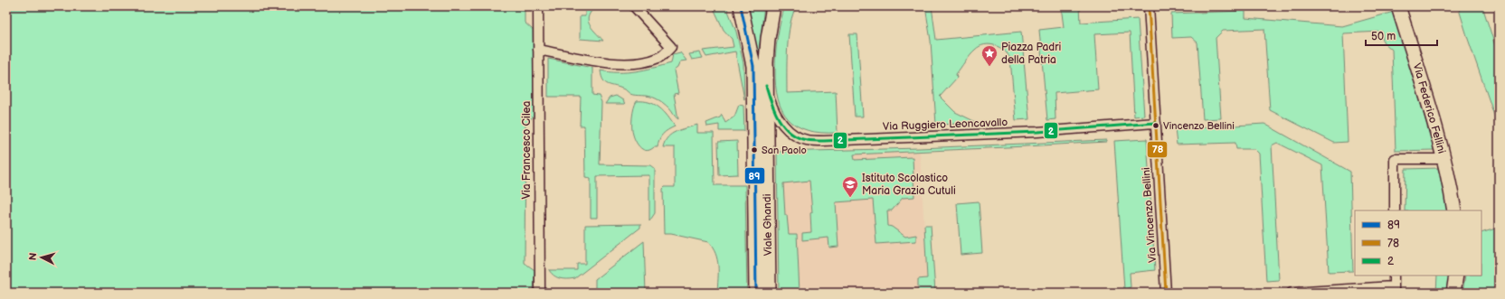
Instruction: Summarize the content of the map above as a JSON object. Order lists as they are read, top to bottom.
{
  "streets": {
    "main road": ["Via Federico Fellini", "Viale Ghandi"],
    "street": ["Via Ruggiero Leoncavallo", "Via Francesco Cilea", "Via Vincenzo Bellini"]
  },
  "crossings": [
    ["Via Ruggiero Leoncavallo", "Via Vincenzo Bellini"],
    ["Via Ruggiero Leoncavallo", "Viale Ghandi"]
  ],
  "places": {
    "place": ["Piazza Padri della Patria"],
    "other": ["Vincenzo Bellini", "San Paolo"],
    "school or university": ["Istituto Scolastico Maria Grazia Cutuli"]
  },
  "lines": ["transit line 89", "transit line 78", "transit line 2"],
  "legend": ["89", "78", "2"],
  "scale_bar": "50 m",
  "north": "left"
}
